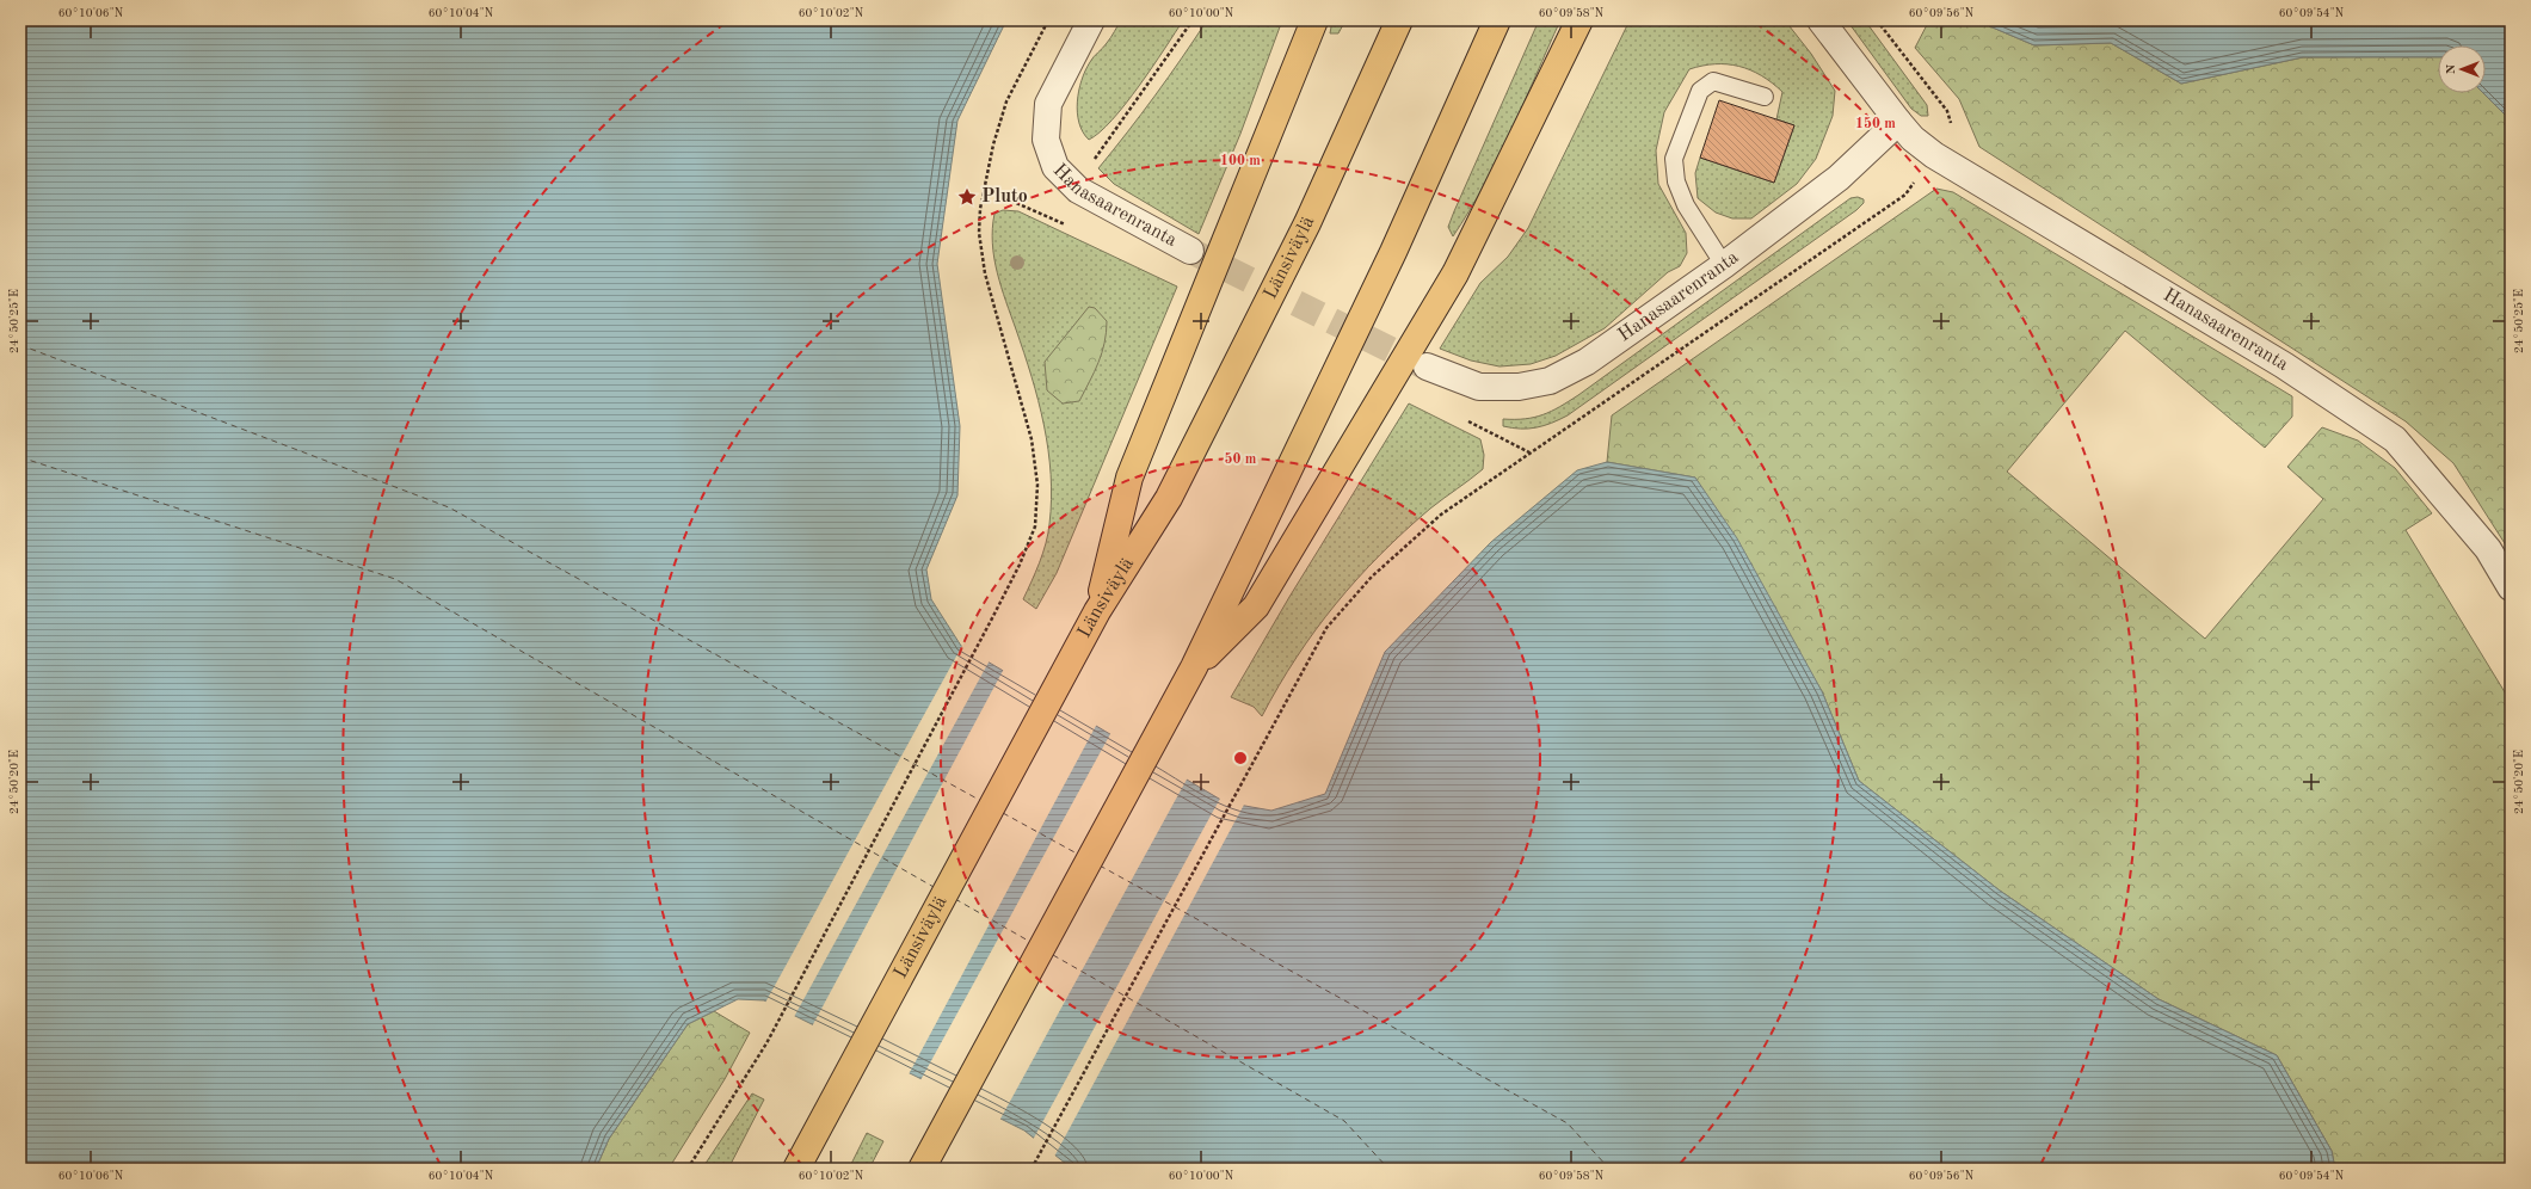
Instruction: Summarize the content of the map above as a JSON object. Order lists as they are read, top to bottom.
{
  "streets": {
    "highway": ["Länsiväylä"],
    "street": ["Hanasaarenranta"]
  },
  "places": {
    "place": ["Pluto"]
  },
  "north": "left",
  "coordinates": [
    "60°10'06\"N",
    "60°10'04\"N",
    "60°10'02\"N",
    "60°10'00\"N",
    "60°09'58\"N",
    "60°09'56\"N",
    "60°09'54\"N",
    "24°50'25\"E",
    "24°50'20\"E"
  ],
  "rings": ["150 m", "100 m", "50 m"]
}
